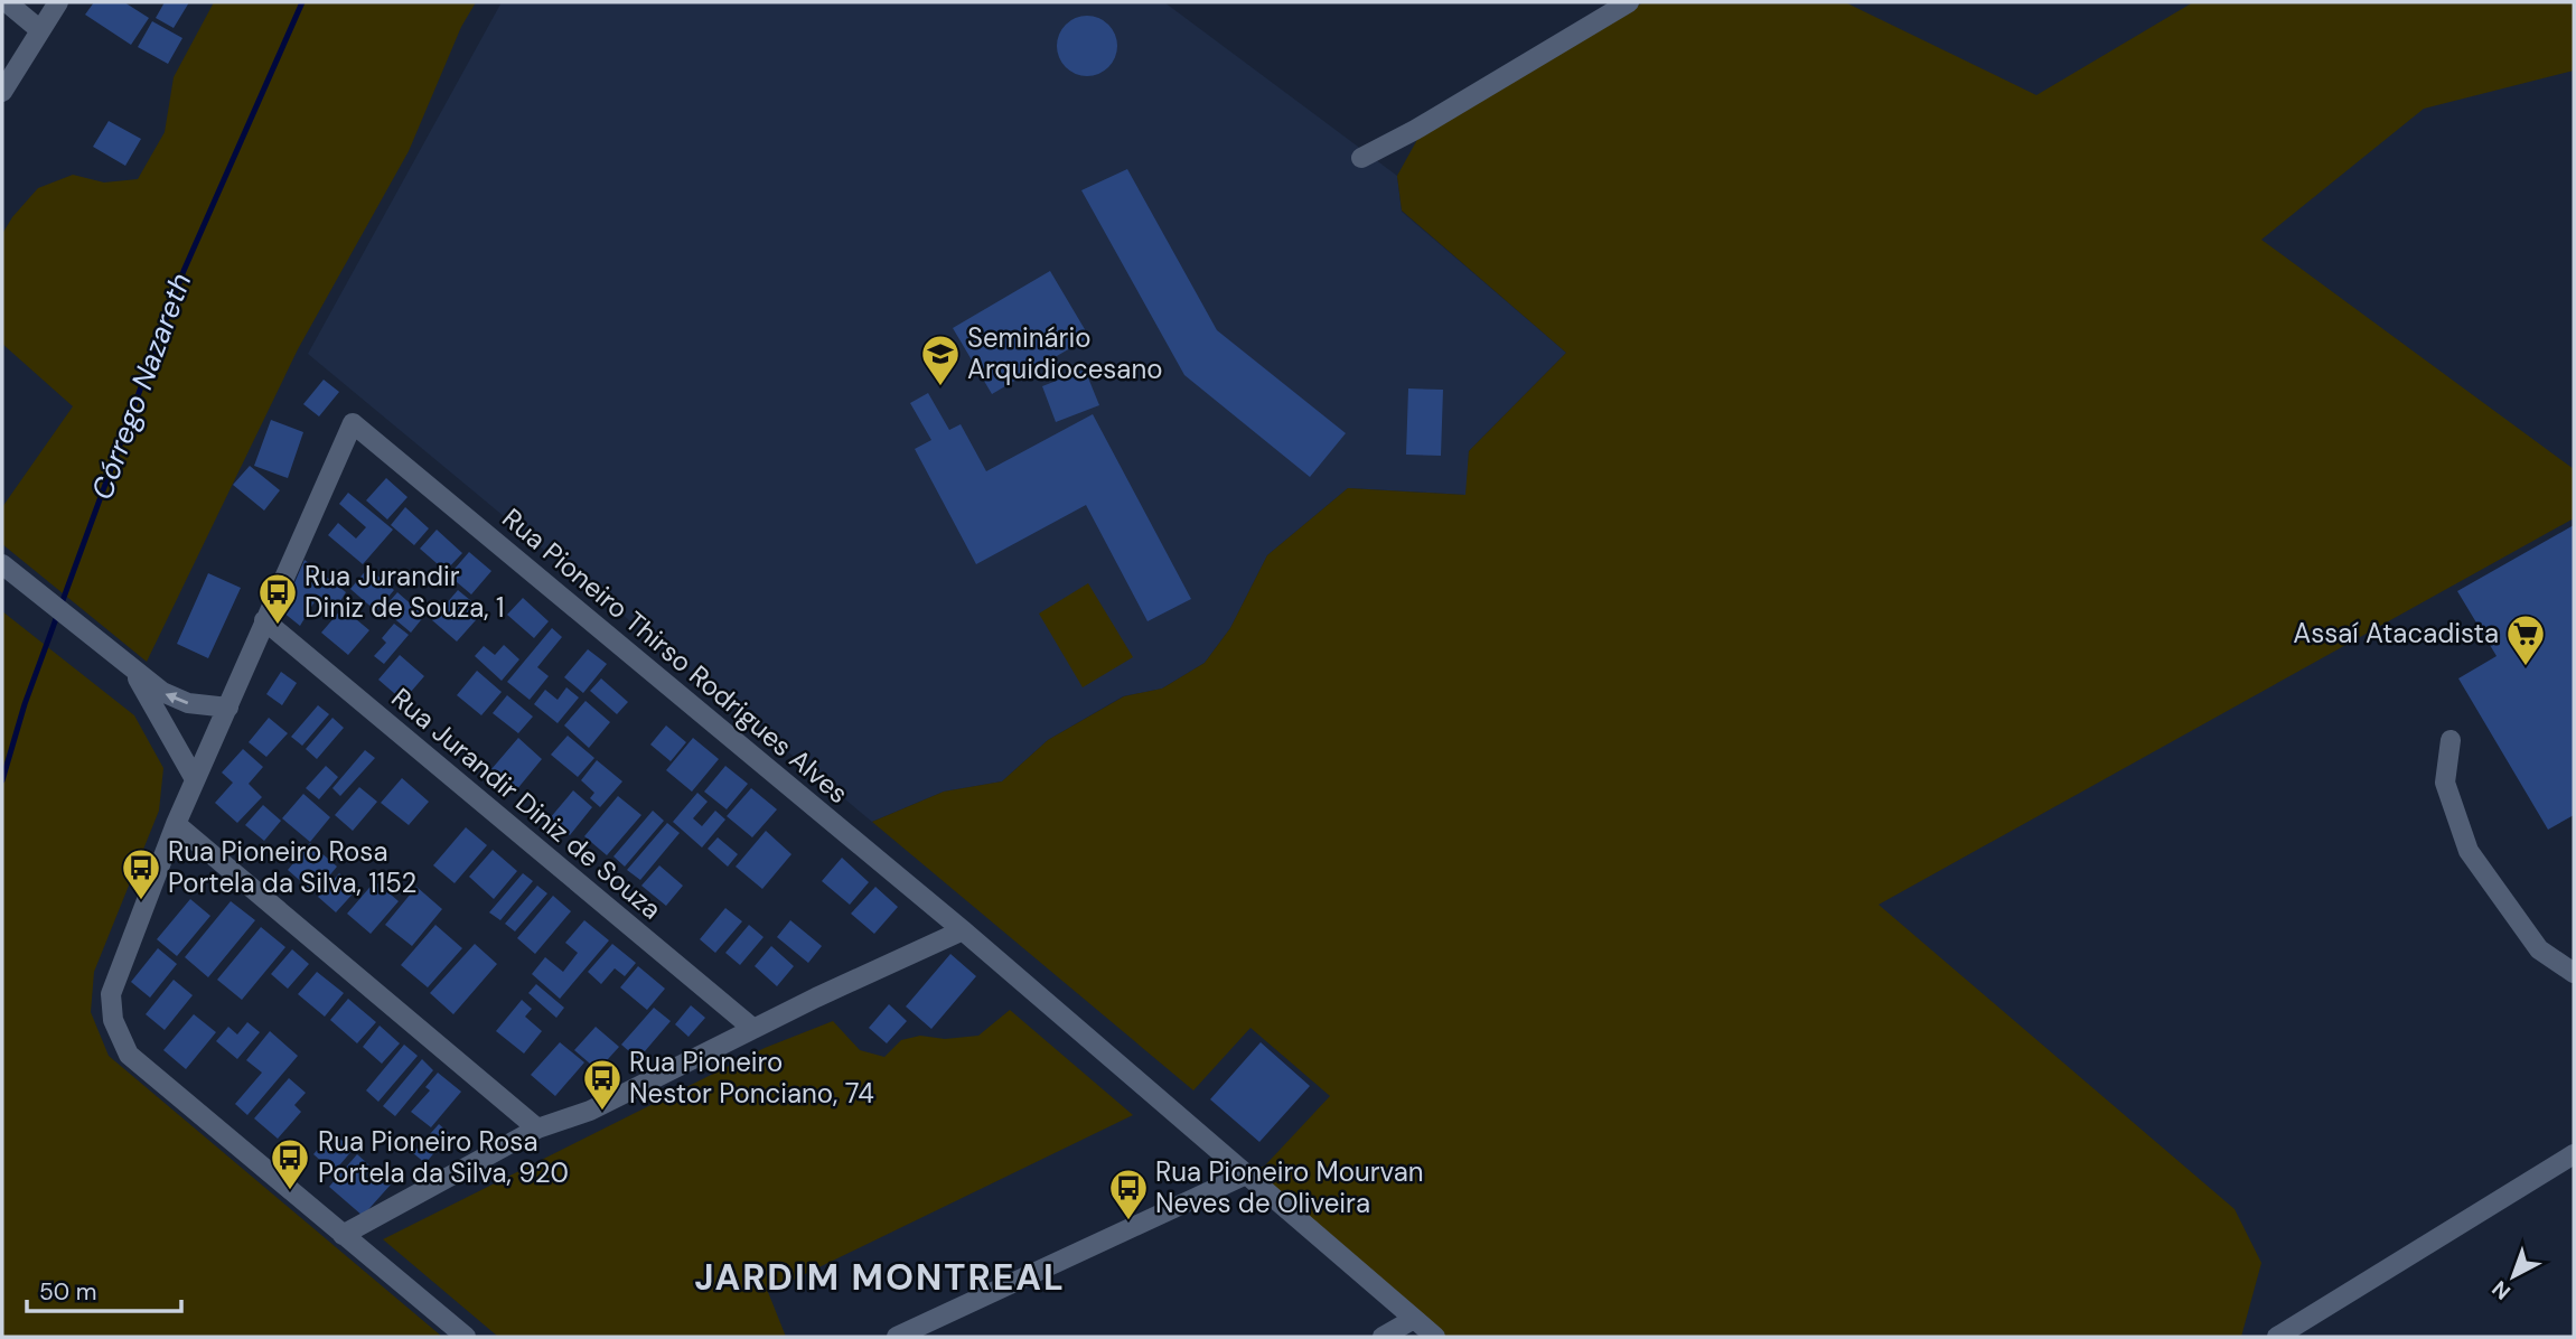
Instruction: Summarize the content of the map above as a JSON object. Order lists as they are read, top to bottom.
{
  "streets": {
    "street": ["Rua Pioneiro Thirso Rodrigues Alves", "Rua Jurandir Diniz de Souza"]
  },
  "crossings": [
    ["Rua Pioneiro Thirso Rodrigues Alves", "Rua Jurandir Diniz de Souza"]
  ],
  "districts": ["JARDIM MONTREAL"],
  "water": ["Córrego Nazareth"],
  "places": {
    "school or university": ["Seminário Arquidiocesano"],
    "bus stop": [
      "Rua Jurandir Diniz de Souza, 1",
      "Rua Pioneiro Rosa Portela da Silva, 1152",
      "Rua Pioneiro Nestor Ponciano, 74",
      "Rua Pioneiro Rosa Portela da Silva, 920",
      "Rua Pioneiro Mourvan Neves de Oliveira"
    ],
    "supermarket": ["Assaí Atacadista"]
  },
  "scale_bar": "50 m",
  "north": "bottom left"
}
